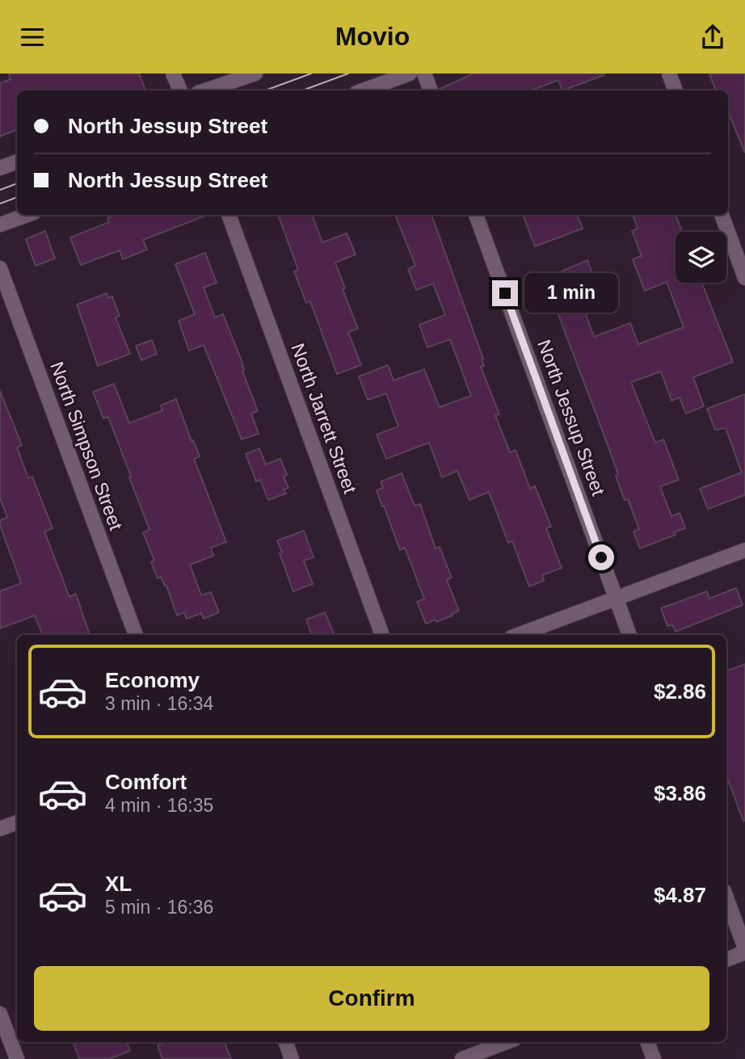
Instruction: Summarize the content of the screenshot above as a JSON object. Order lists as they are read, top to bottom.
{
  "streets": {
    "street": ["North Jessup Street", "North Jarrett Street", "North Simpson Street"]
  },
  "page": {
    "header": "Movio",
    "banner": ["North Jessup Street", "North Jessup Street"],
    "bubble": "1 min",
    "list": [
      {
        "name": "Economy",
        "note": "3 min · 16:34",
        "value": "$2.86"
      },
      {
        "name": "Comfort",
        "note": "4 min · 16:35",
        "value": "$3.86"
      },
      {
        "name": "XL",
        "note": "5 min · 16:36",
        "value": "$4.87"
      }
    ],
    "buttons": "Confirm"
  }
}
